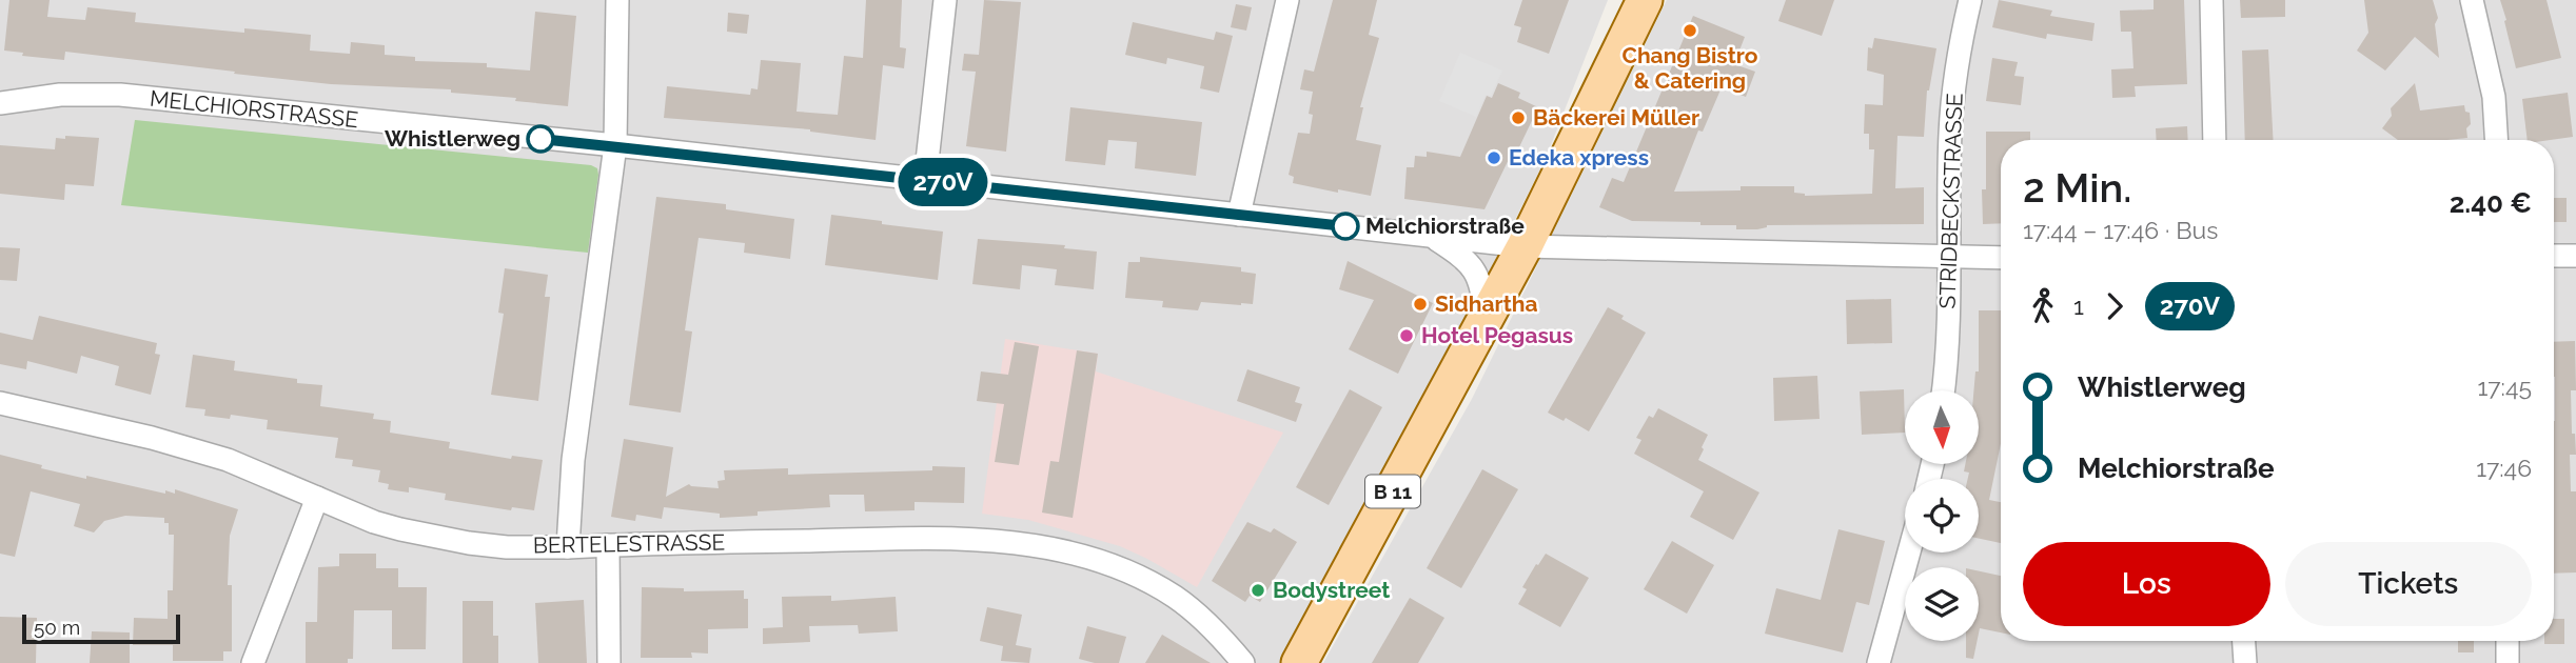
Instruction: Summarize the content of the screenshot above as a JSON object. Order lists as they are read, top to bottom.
{
  "streets": {
    "main road": ["B 11"],
    "street": ["MELCHIORSTRASSE", "STRIDBECKSTRASSE", "BERTELESTRASSE"]
  },
  "crossings": [
    ["MELCHIORSTRASSE", "STRIDBECKSTRASSE"],
    ["MELCHIORSTRASSE", "B 11"]
  ],
  "places": [
    "Chang Bistro & Catering",
    "Bäckerei Müller",
    "Whistlerweg",
    "Edeka xpress",
    "Melchiorstraße",
    "Sidhartha",
    "Hotel Pegasus",
    "Bodystreet"
  ],
  "lines": ["bus line 270V"],
  "scale_bar": "50 m",
  "north": "bottom",
  "page": {
    "on_map": "270V",
    "heading": ["2 Min.", "17:44 – 17:46 · Bus", "2.40 €"],
    "legs": ["1", "270V"],
    "list": [
      {
        "name": "Whistlerweg",
        "value": "17:45"
      },
      {
        "name": "Melchiorstraße",
        "value": "17:46"
      }
    ],
    "buttons": ["Los", "Tickets"],
    "scale": "50 m"
  }
}
